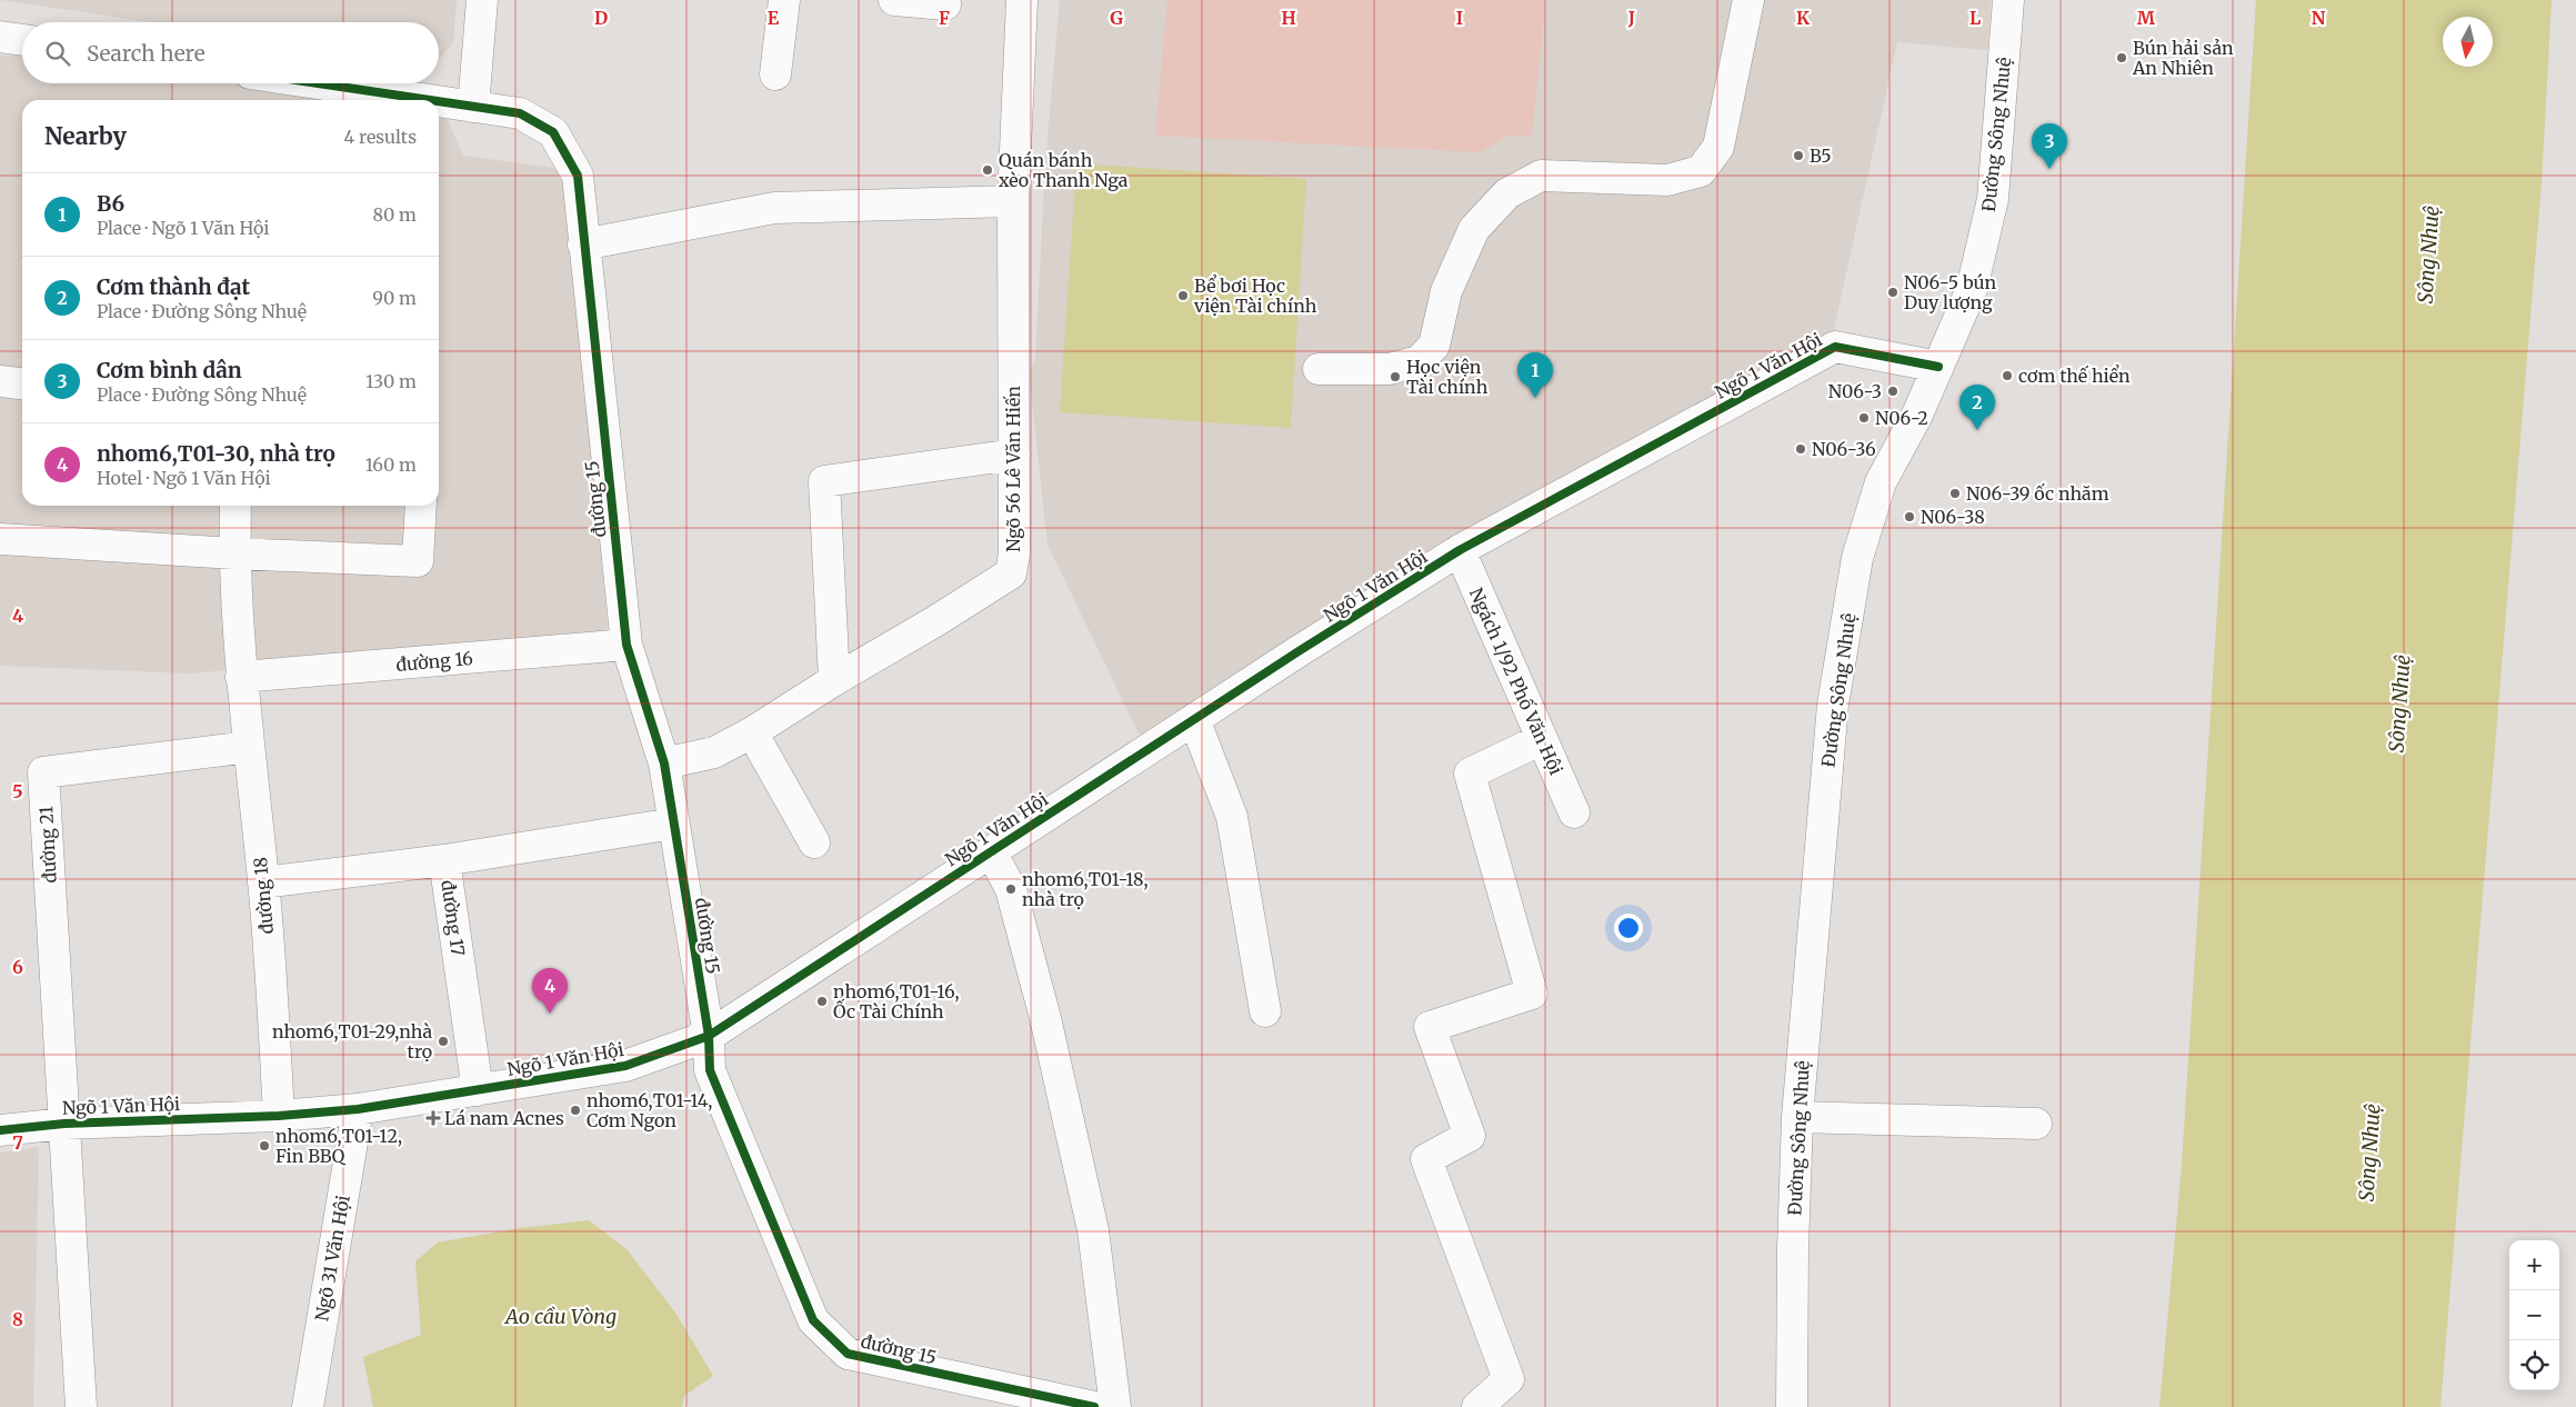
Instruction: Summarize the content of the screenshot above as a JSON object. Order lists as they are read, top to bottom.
{
  "streets": {
    "street": [
      "Đường Sông Nhuệ",
      "Ngõ 1 Văn Hội",
      "Ngõ 56 Lê Văn Hiến",
      "đường 15",
      "đường 16",
      "Ngách 1/92 Phố Văn Hội",
      "đường 21",
      "đường 18",
      "đường 17",
      "Ngõ 31 Văn Hội"
    ]
  },
  "crossings": [
    ["Đường Sông Nhuệ", "Ngõ 1 Văn Hội"],
    ["Ngõ 1 Văn Hội", "đường 15"],
    ["Ngõ 1 Văn Hội", "Ngách 1/92 Phố Văn Hội"],
    ["Ngõ 1 Văn Hội", "đường 21"],
    ["Ngõ 1 Văn Hội", "đường 18"],
    ["Ngõ 1 Văn Hội", "đường 17"],
    ["Ngõ 1 Văn Hội", "Ngõ 31 Văn Hội"],
    ["Ngõ 56 Lê Văn Hiến", "đường 15"],
    ["đường 15", "đường 16"],
    ["đường 16", "đường 18"],
    ["đường 21", "đường 18"],
    ["đường 18", "đường 17"]
  ],
  "water": ["Sông Nhuệ", "Ao cầu Vòng"],
  "places": {
    "other": [
      "Bún hải sản An Nhiên",
      "B5",
      "Quán bánh xèo Thanh Nga",
      "N06-5 bún Duy lượng",
      "Bể bơi Học viện Tài chính",
      "cơm thế hiển",
      "Học viện Tài chính",
      "N06-3",
      "N06-2",
      "N06-36",
      "N06-39 ốc nhăm",
      "N06-38",
      "nhom6,T01-18, nhà trọ",
      "nhom6,T01-16, Ốc Tài Chính",
      "nhom6,T01-29,nhà trọ",
      "nhom6,T01-14, Cơm Ngon",
      "nhom6,T01-12, Fin BBQ"
    ],
    "health": ["Lá nam Acnes"]
  },
  "north": "bottom",
  "page": {
    "search": "Search here",
    "heading": ["Nearby", "4 results"],
    "pins": [
      "3",
      "1",
      "2",
      "4"
    ],
    "list": [
      {
        "mark": "1",
        "name": "B6",
        "note": "Place · Ngõ 1 Văn Hội",
        "value": "80 m"
      },
      {
        "mark": "2",
        "name": "Cơm thành đạt",
        "note": "Place · Đường Sông Nhuệ",
        "value": "90 m"
      },
      {
        "mark": "3",
        "name": "Cơm bình dân",
        "note": "Place · Đường Sông Nhuệ",
        "value": "130 m"
      },
      {
        "mark": "4",
        "name": "nhom6,T01-30, nhà trọ",
        "note": "Hotel · Ngõ 1 Văn Hội",
        "value": "160 m"
      }
    ],
    "map_buttons": ["+", "−"]
  },
  "grid": {
    "columns": [
      "D",
      "E",
      "F",
      "G",
      "H",
      "I",
      "J",
      "K",
      "L",
      "M",
      "N"
    ],
    "rows": [
      "4",
      "5",
      "6",
      "7",
      "8"
    ]
  }
}
